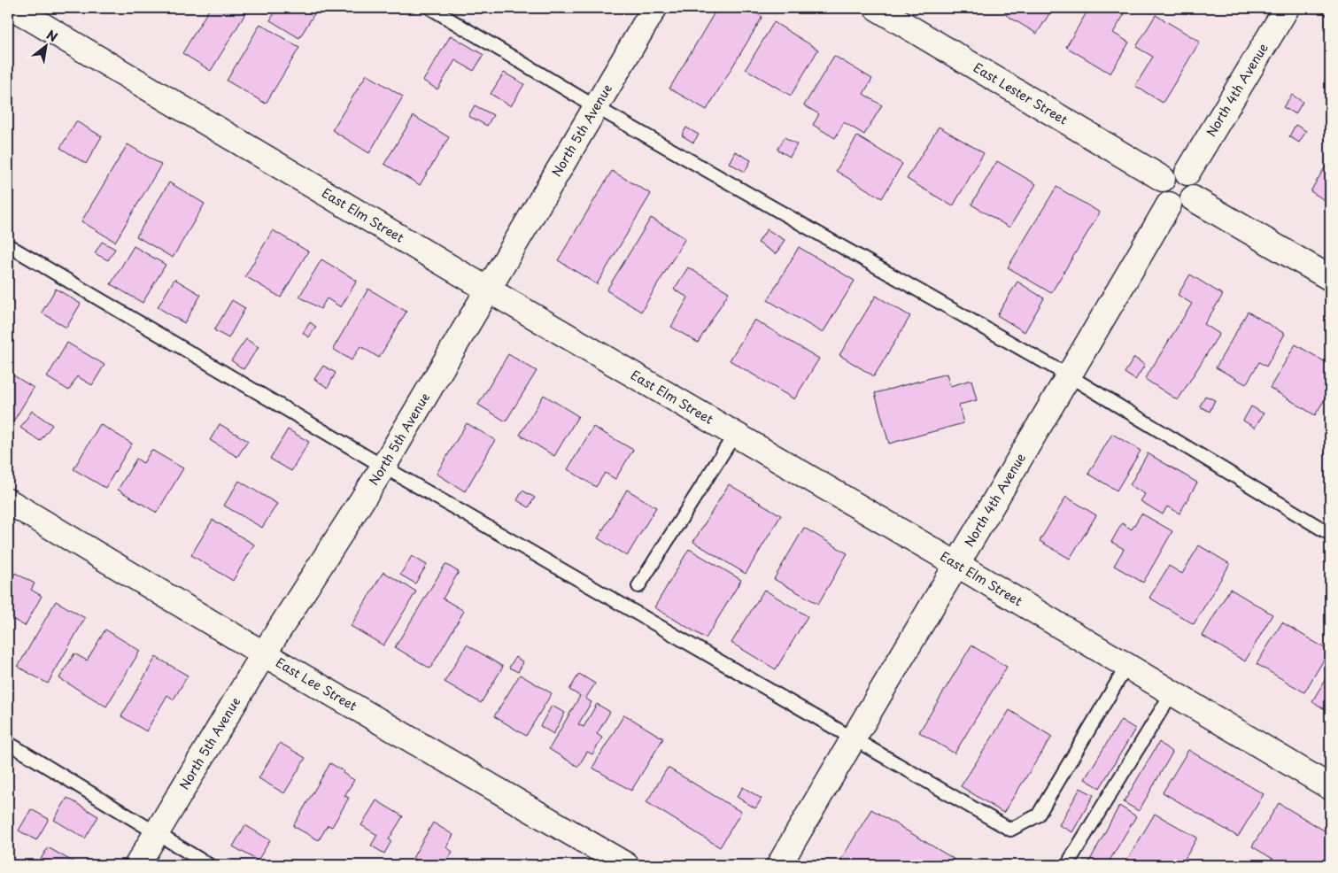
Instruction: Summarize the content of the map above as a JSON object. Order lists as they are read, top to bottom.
{
  "streets": {
    "street": [
      "North 4th Avenue",
      "East Lester Street",
      "North 5th Avenue",
      "East Elm Street",
      "East Lee Street"
    ]
  },
  "crossings": [
    ["North 4th Avenue", "East Lester Street"],
    ["North 4th Avenue", "East Elm Street"],
    ["North 5th Avenue", "East Elm Street"],
    ["North 5th Avenue", "East Lee Street"]
  ],
  "north": "top right"
}
